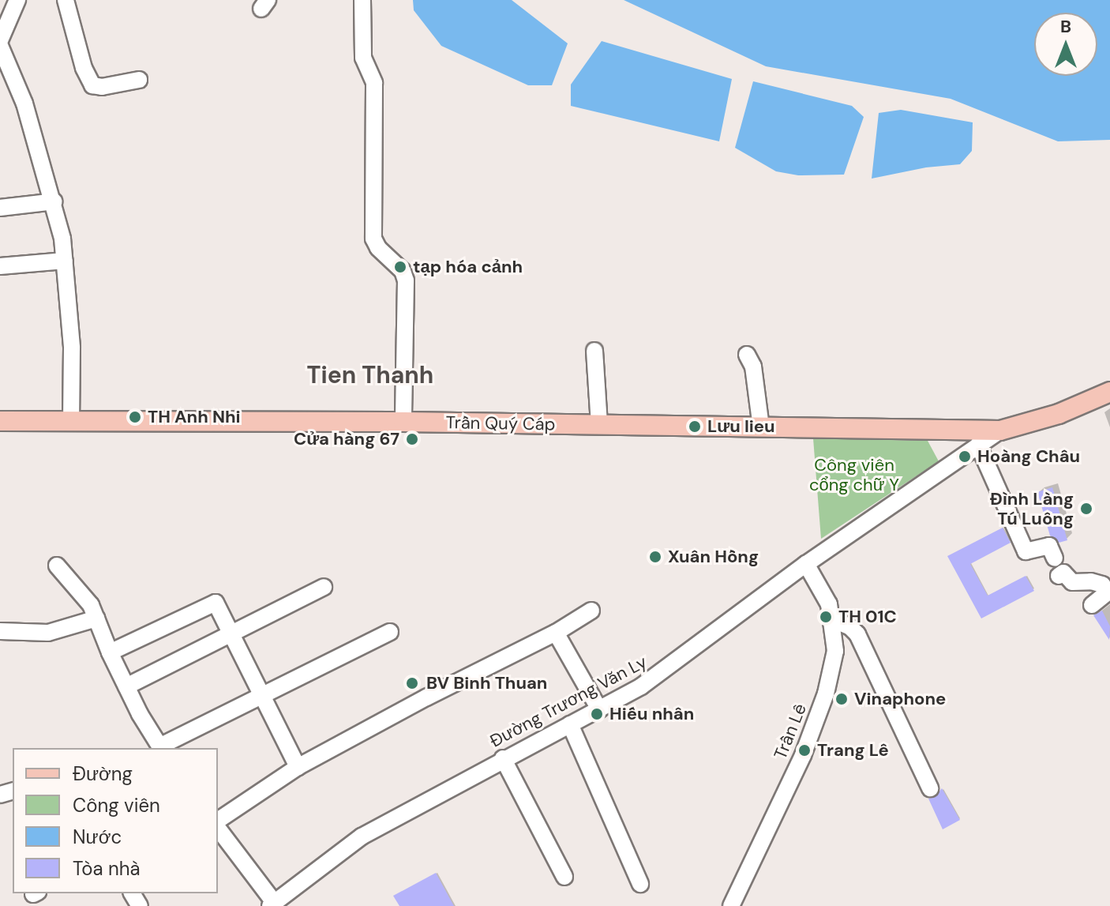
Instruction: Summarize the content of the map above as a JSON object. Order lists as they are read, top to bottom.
{
  "streets": {
    "main road": ["Trần Quý Cáp"],
    "street": ["Đường Trương Văn Ly", "Trần Lê"]
  },
  "crossings": [
    ["Trần Quý Cáp", "Đường Trương Văn Ly"],
    ["Đường Trương Văn Ly", "Trần Lê"]
  ],
  "districts": ["Tien Thanh"],
  "parks": ["Công viên cổng chữ Y"],
  "places": [
    "tạp hóa cảnh",
    "TH Anh Nhi",
    "Lưu lieu",
    "Cửa hàng 67",
    "Hoàng Châu",
    "Đình Làng Tú Luông",
    "Xuân Hồng",
    "TH 01C",
    "BV Binh Thuan",
    "Vinaphone",
    "Hiếu nhân",
    "Trang Lê"
  ],
  "legend": [
    "Đường",
    "Công viên",
    "Nước",
    "Tòa nhà"
  ],
  "north": "top"
}
